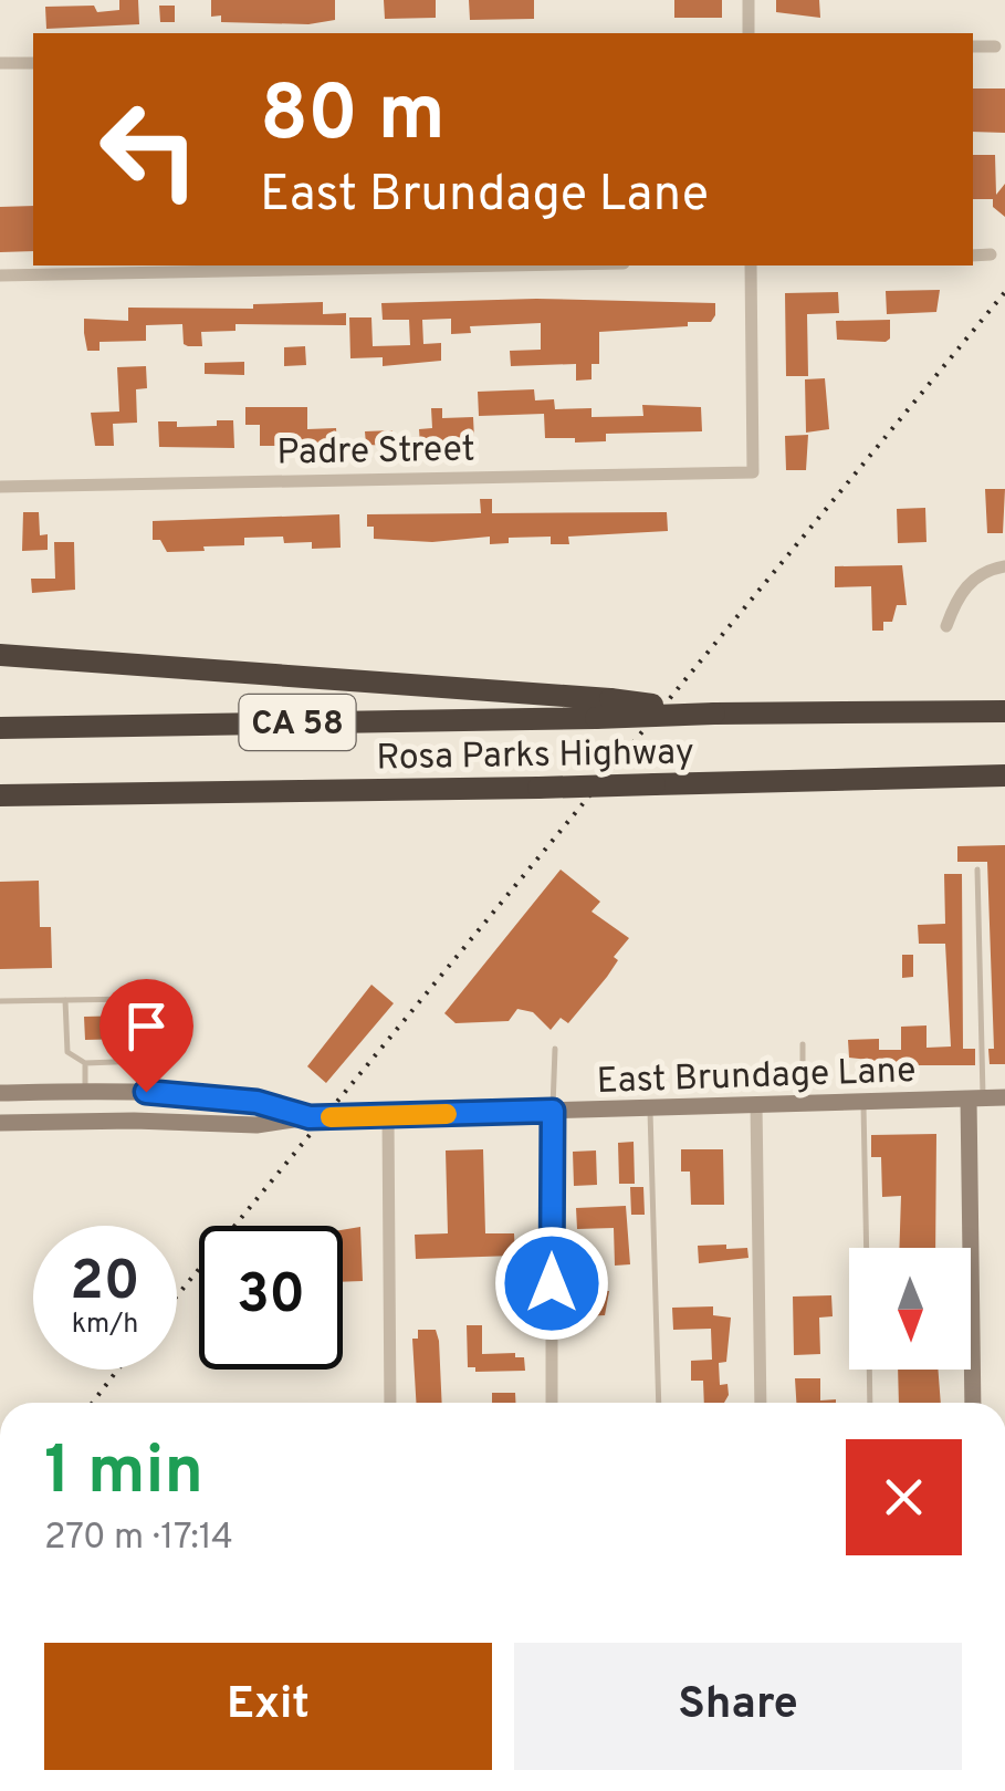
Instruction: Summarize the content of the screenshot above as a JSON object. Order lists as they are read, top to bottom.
{
  "streets": {
    "highway": ["CA 58", "Rosa Parks Highway"],
    "main road": ["East Brundage Lane"],
    "street": ["Padre Street"]
  },
  "crossings": [
    ["CA 58", "Rosa Parks Highway"]
  ],
  "north": "bottom",
  "page": {
    "turn": ["80 m", "East Brundage Lane"],
    "speed": "20 km/h",
    "limit": "30",
    "heading": ["1 min", "270 m · 17:14"],
    "buttons": ["Exit", "Share"]
  }
}
